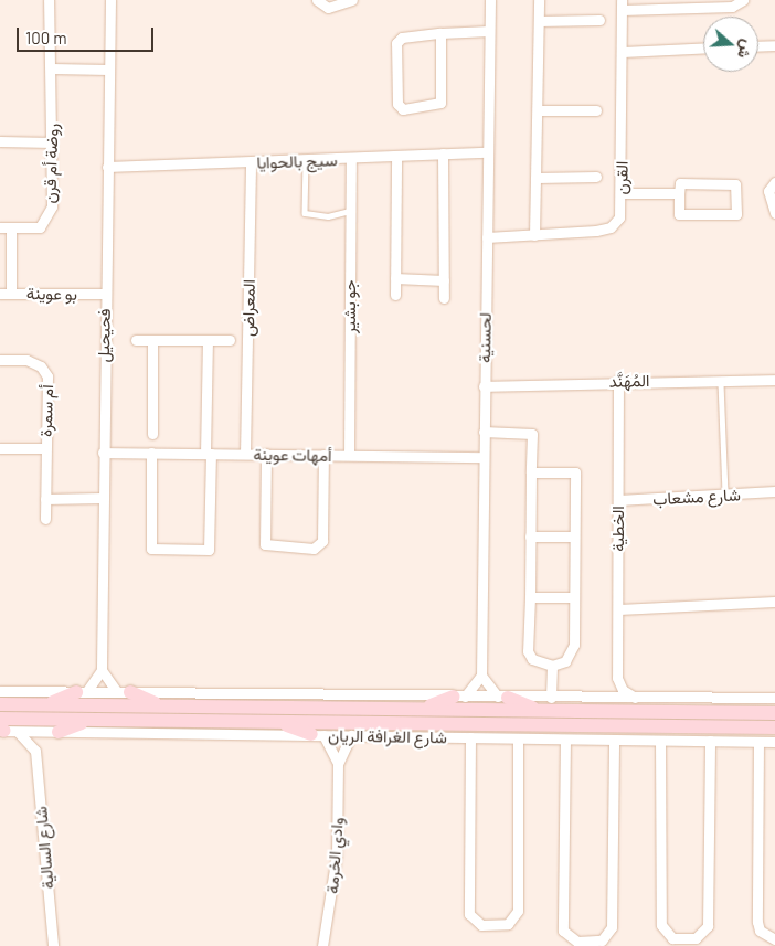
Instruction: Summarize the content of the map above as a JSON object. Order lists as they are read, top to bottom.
{
  "streets": {
    "main road": ["شارع الغرافة الريان"],
    "street": [
      "سيج بالحوايا",
      "روضة أم قرن",
      "القرن",
      "بو عوينة",
      "جو بشير",
      "المعراض",
      "فحيحيل",
      "لحسنية",
      "المُهَنَّد",
      "أم سمرة",
      "أمهات عوينة",
      "شارع مشعاب",
      "الخطية",
      "شارع السالية",
      "وادي الخرمة"
    ]
  },
  "crossings": [
    ["سيج بالحوايا", "جو بشير"],
    ["سيج بالحوايا", "المعراض"],
    ["سيج بالحوايا", "فحيحيل"],
    ["سيج بالحوايا", "لحسنية"],
    ["القرن", "لحسنية"],
    ["بو عوينة", "فحيحيل"],
    ["جو بشير", "أمهات عوينة"],
    ["المعراض", "أمهات عوينة"],
    ["فحيحيل", "أمهات عوينة"],
    ["لحسنية", "المُهَنَّد"],
    ["لحسنية", "أمهات عوينة"],
    ["المُهَنَّد", "الخطية"],
    ["شارع مشعاب", "الخطية"],
    ["شارع الغرافة الريان", "وادي الخرمة"]
  ],
  "scale_bar": "100 m",
  "north": "right"
}
